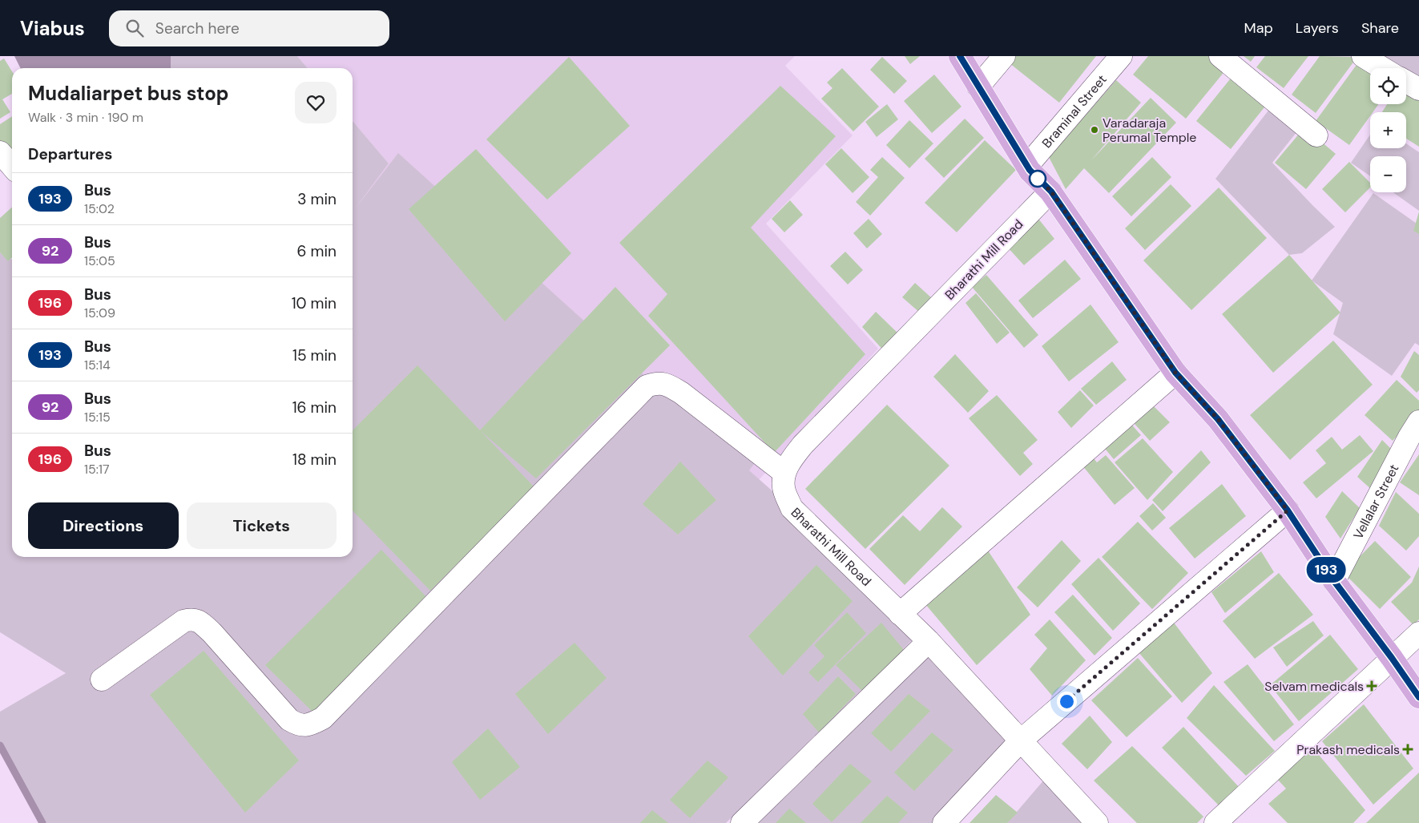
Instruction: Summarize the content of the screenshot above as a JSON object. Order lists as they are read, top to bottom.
{
  "streets": {
    "street": ["Braminal Street", "Bharathi Mill Road", "Vellalar Street"]
  },
  "places": {
    "other": ["Varadaraja Perumal Temple"],
    "health": ["Selvam medicals", "Prakash medicals"]
  },
  "lines": ["bus line 193"],
  "page": {
    "header": "Viabus",
    "search": "Search here",
    "nav": ["Map", "Layers", "Share"],
    "on_map": "193",
    "map_buttons": ["+", "−"],
    "heading": [
      ["Mudaliarpet bus stop", "Walk · 3 min · 190 m"],
      "Departures"
    ],
    "list": [
      {
        "mark": "193",
        "name": "Bus",
        "note": "15:02",
        "value": "3 min"
      },
      {
        "mark": "92",
        "name": "Bus",
        "note": "15:05",
        "value": "6 min"
      },
      {
        "mark": "196",
        "name": "Bus",
        "note": "15:09",
        "value": "10 min"
      },
      {
        "mark": "193",
        "name": "Bus",
        "note": "15:14",
        "value": "15 min"
      },
      {
        "mark": "92",
        "name": "Bus",
        "note": "15:15",
        "value": "16 min"
      },
      {
        "mark": "196",
        "name": "Bus",
        "note": "15:17",
        "value": "18 min"
      }
    ],
    "buttons": ["Directions", "Tickets"]
  }
}
